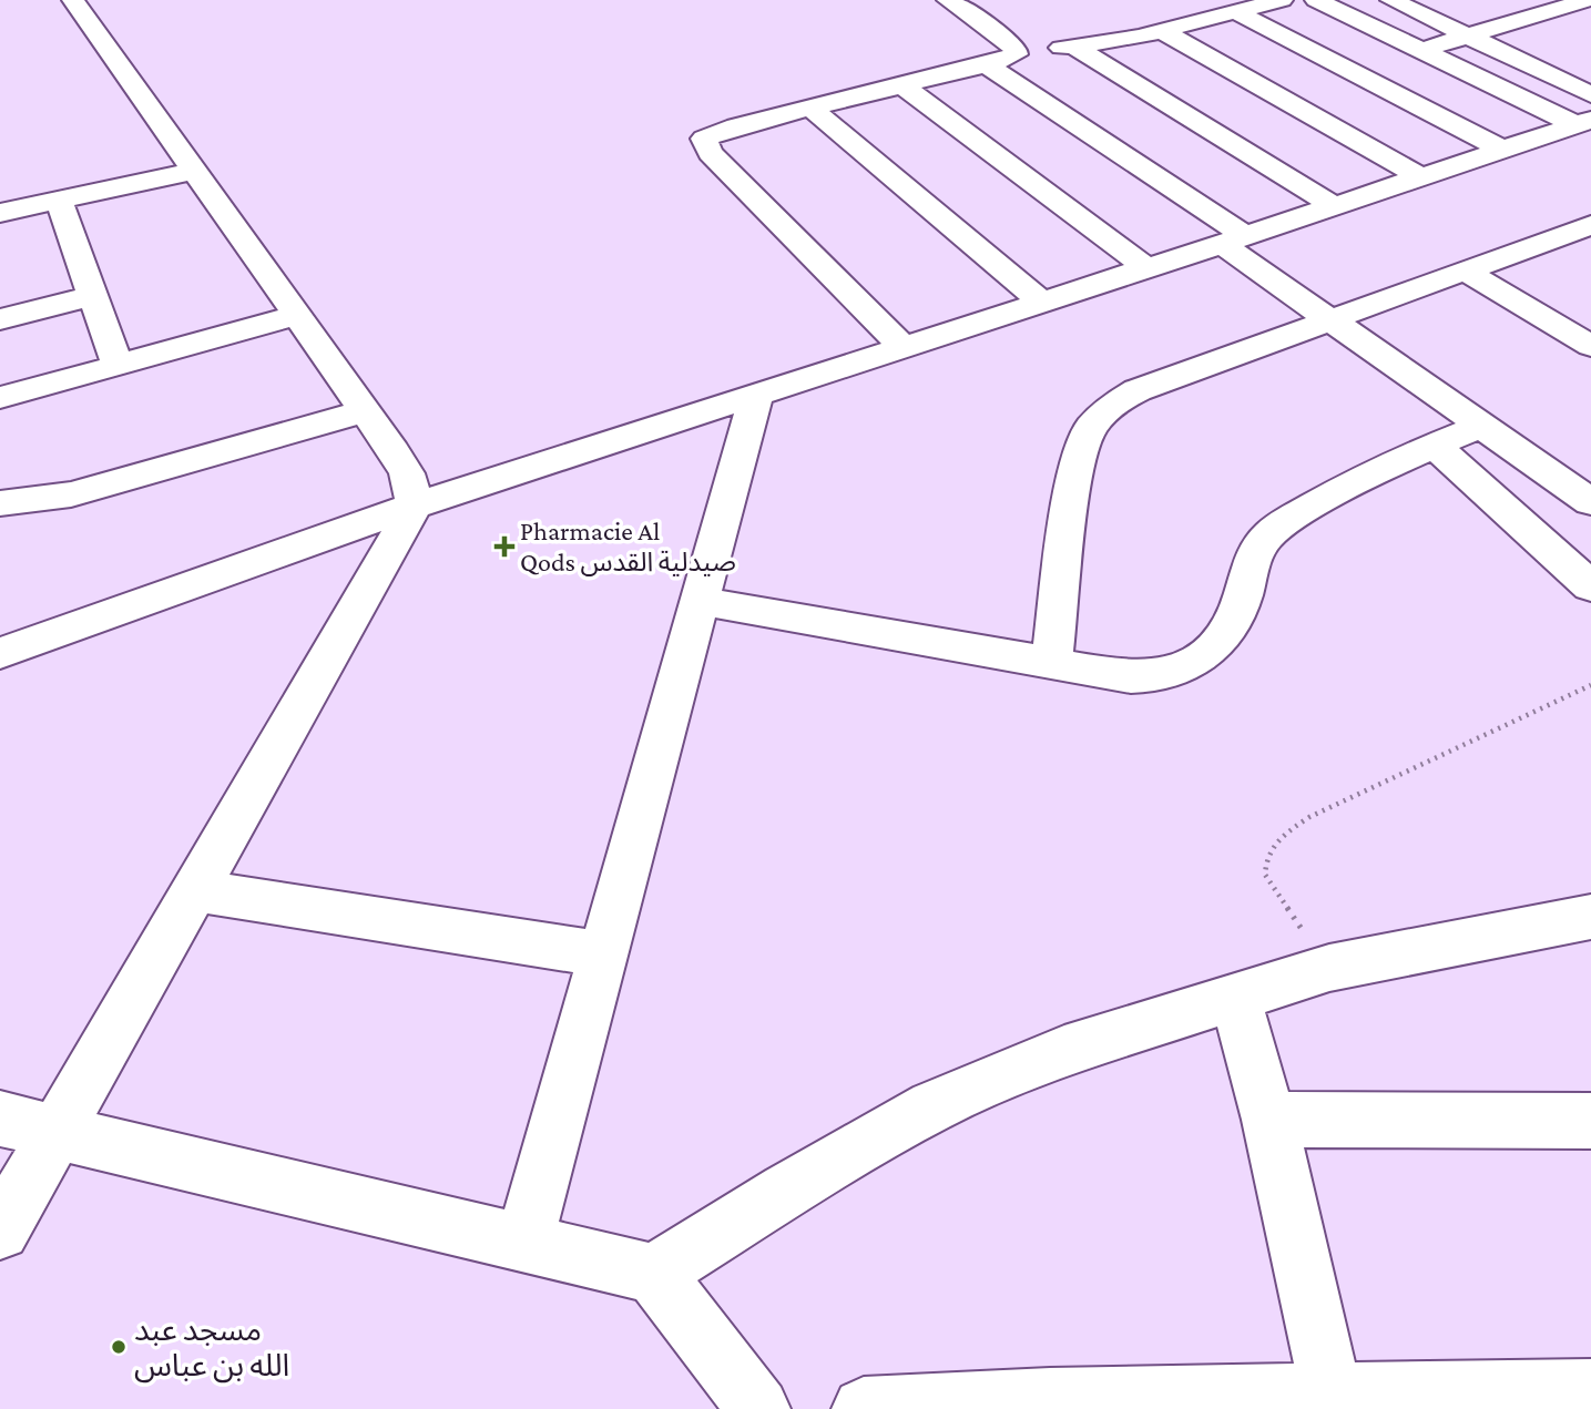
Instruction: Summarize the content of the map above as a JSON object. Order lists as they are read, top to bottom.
{
  "places": {
    "health": ["Pharmacie Al Qods صيدلية القدس"],
    "other": ["مسجد عبد الله بن عباس"]
  }
}
